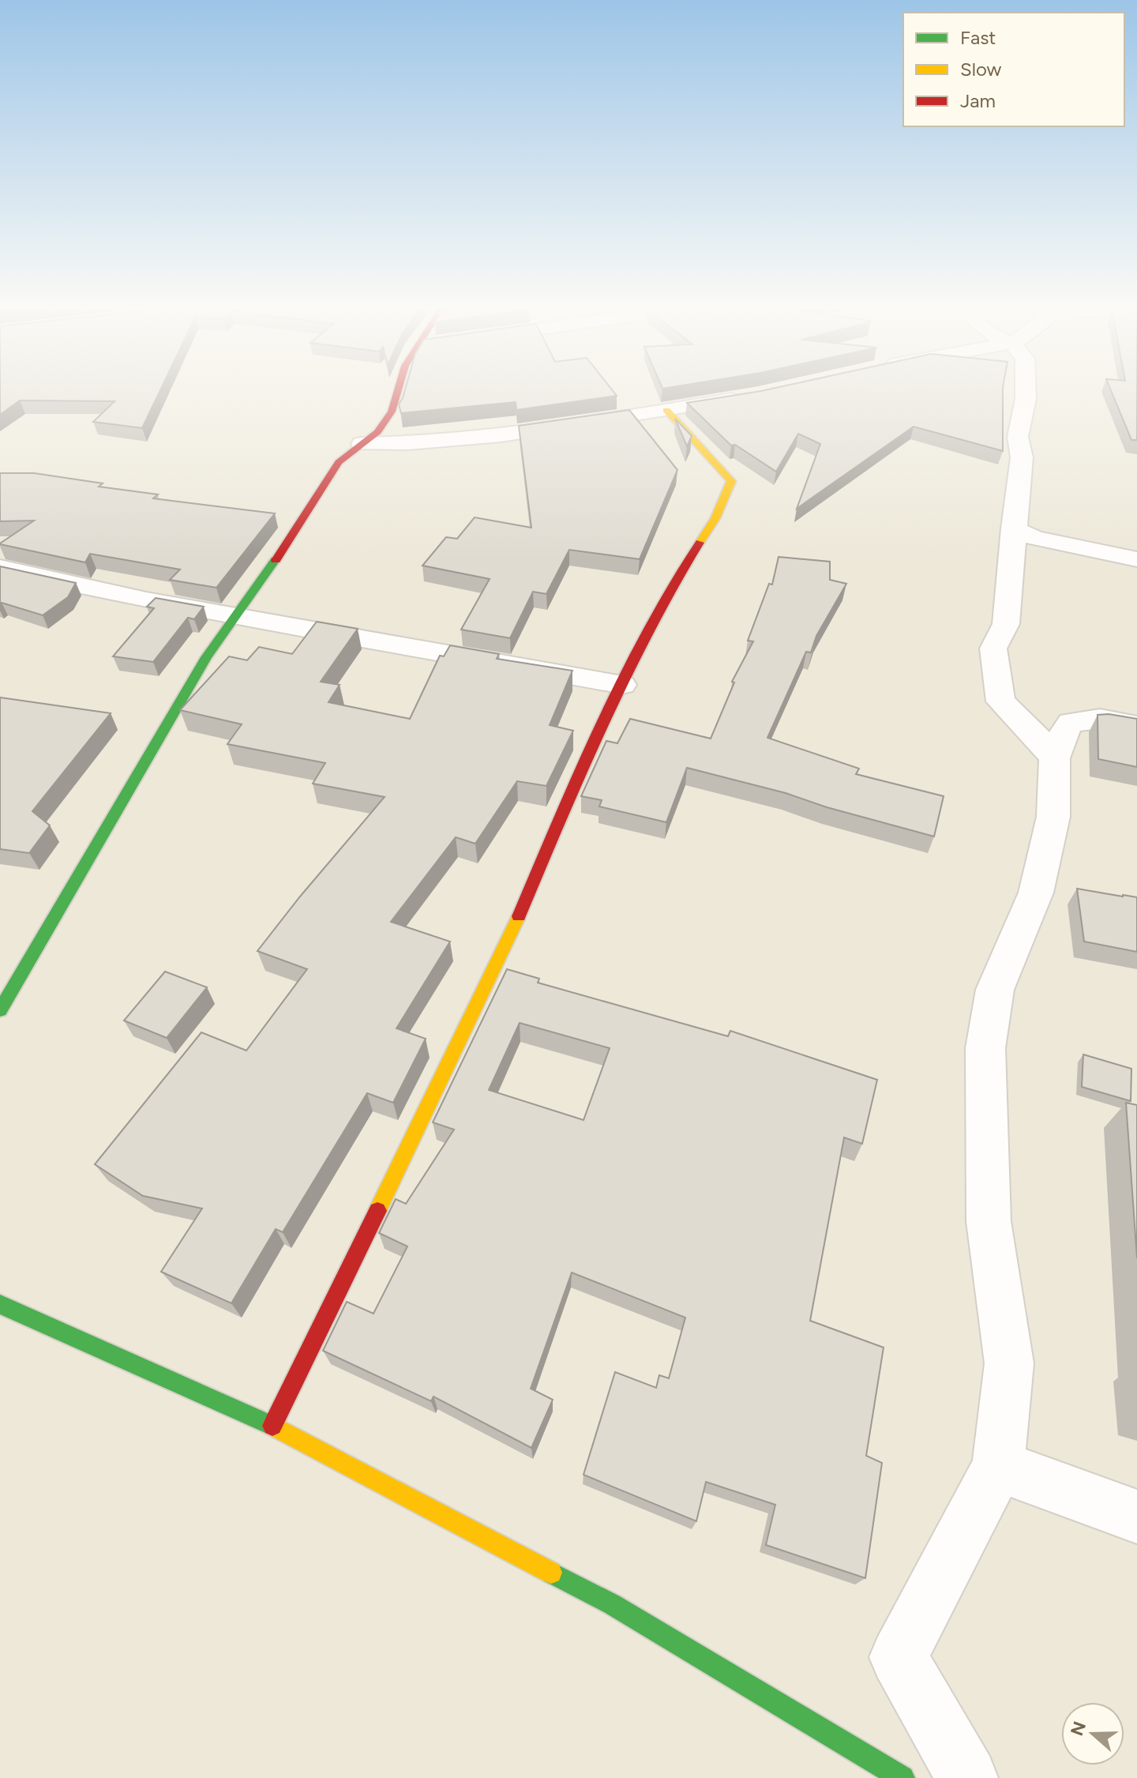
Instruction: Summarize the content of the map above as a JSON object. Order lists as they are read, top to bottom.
{
  "legend": ["Fast", "Slow", "Jam"],
  "north": "left"
}
